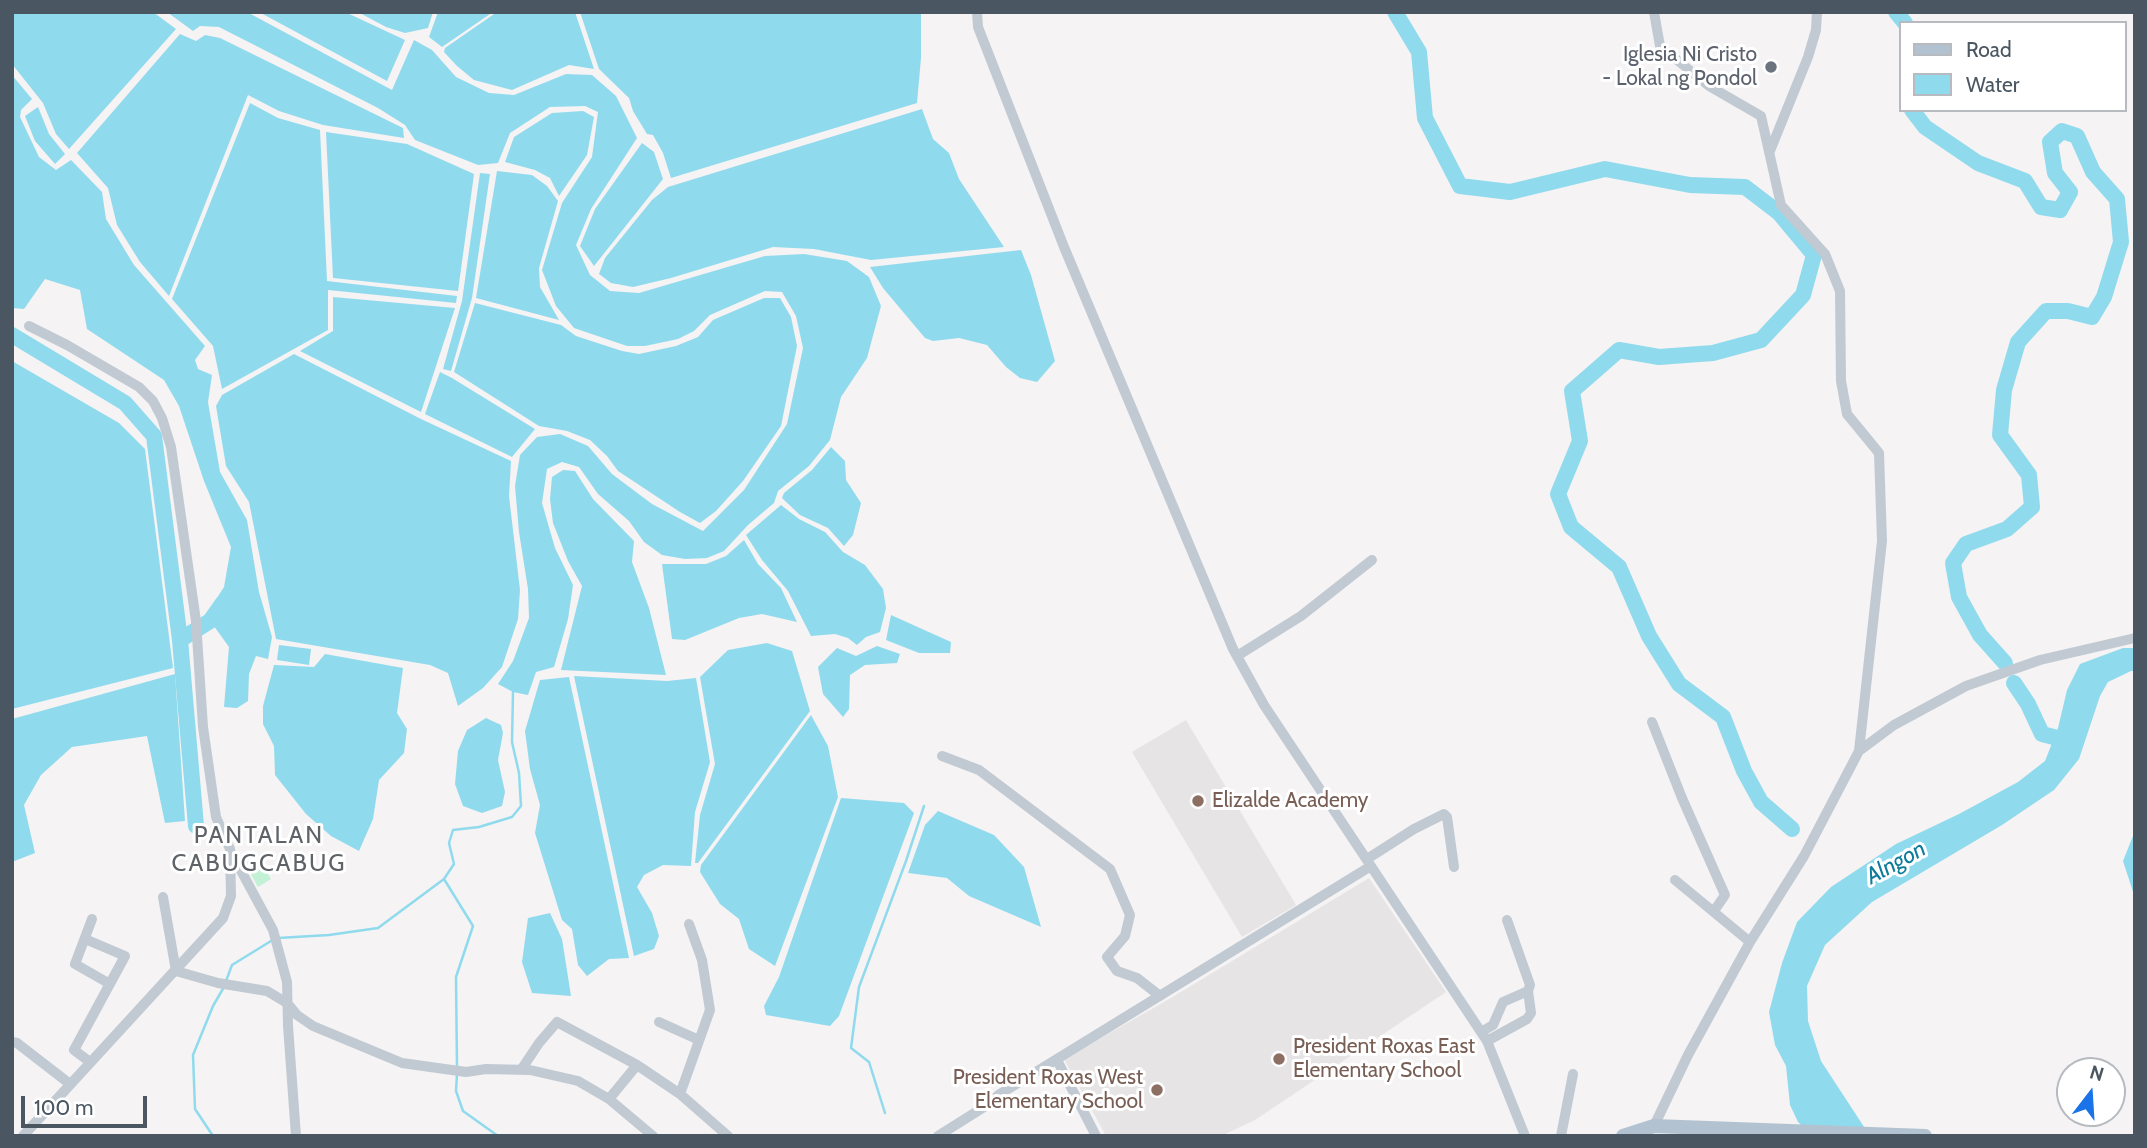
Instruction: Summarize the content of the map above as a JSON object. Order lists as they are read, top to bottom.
{
  "districts": ["PANTALAN CABUGCABUG"],
  "water": ["Alngon"],
  "places": [
    "Iglesia Ni Cristo - Lokal ng Pondol",
    "Elizalde Academy",
    "President Roxas East Elementary School",
    "President Roxas West Elementary School"
  ],
  "legend": ["Road", "Water"],
  "scale_bar": "100 m",
  "north": "top"
}
